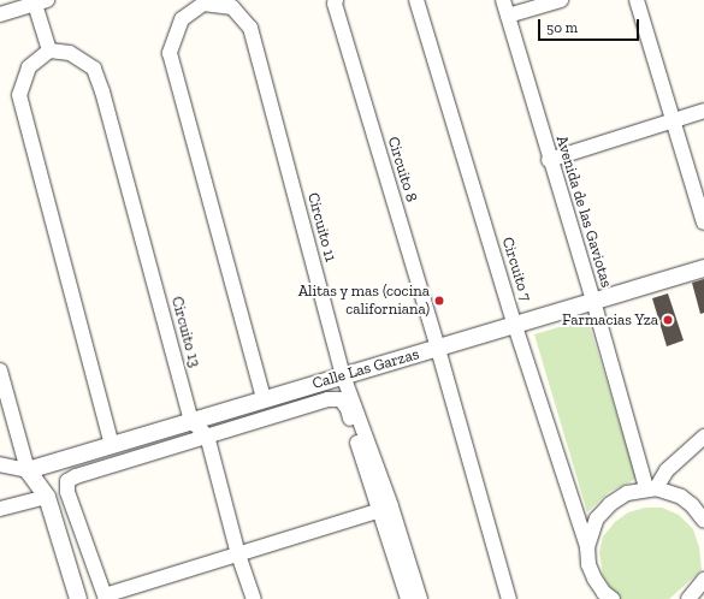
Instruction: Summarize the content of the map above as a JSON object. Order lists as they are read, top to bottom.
{
  "streets": {
    "street": [
      "Circuito 8",
      "Avenida de las Gaviotas",
      "Circuito 11",
      "Circuito 7",
      "Circuito 13",
      "Calle Las Garzas"
    ]
  },
  "crossings": [
    ["Circuito 8", "Calle Las Garzas"],
    ["Avenida de las Gaviotas", "Calle Las Garzas"],
    ["Circuito 11", "Calle Las Garzas"],
    ["Circuito 7", "Calle Las Garzas"],
    ["Circuito 13", "Calle Las Garzas"]
  ],
  "places": ["Alitas y mas (cocina californiana)", "Farmacias Yza"],
  "scale_bar": "50 m"
}
